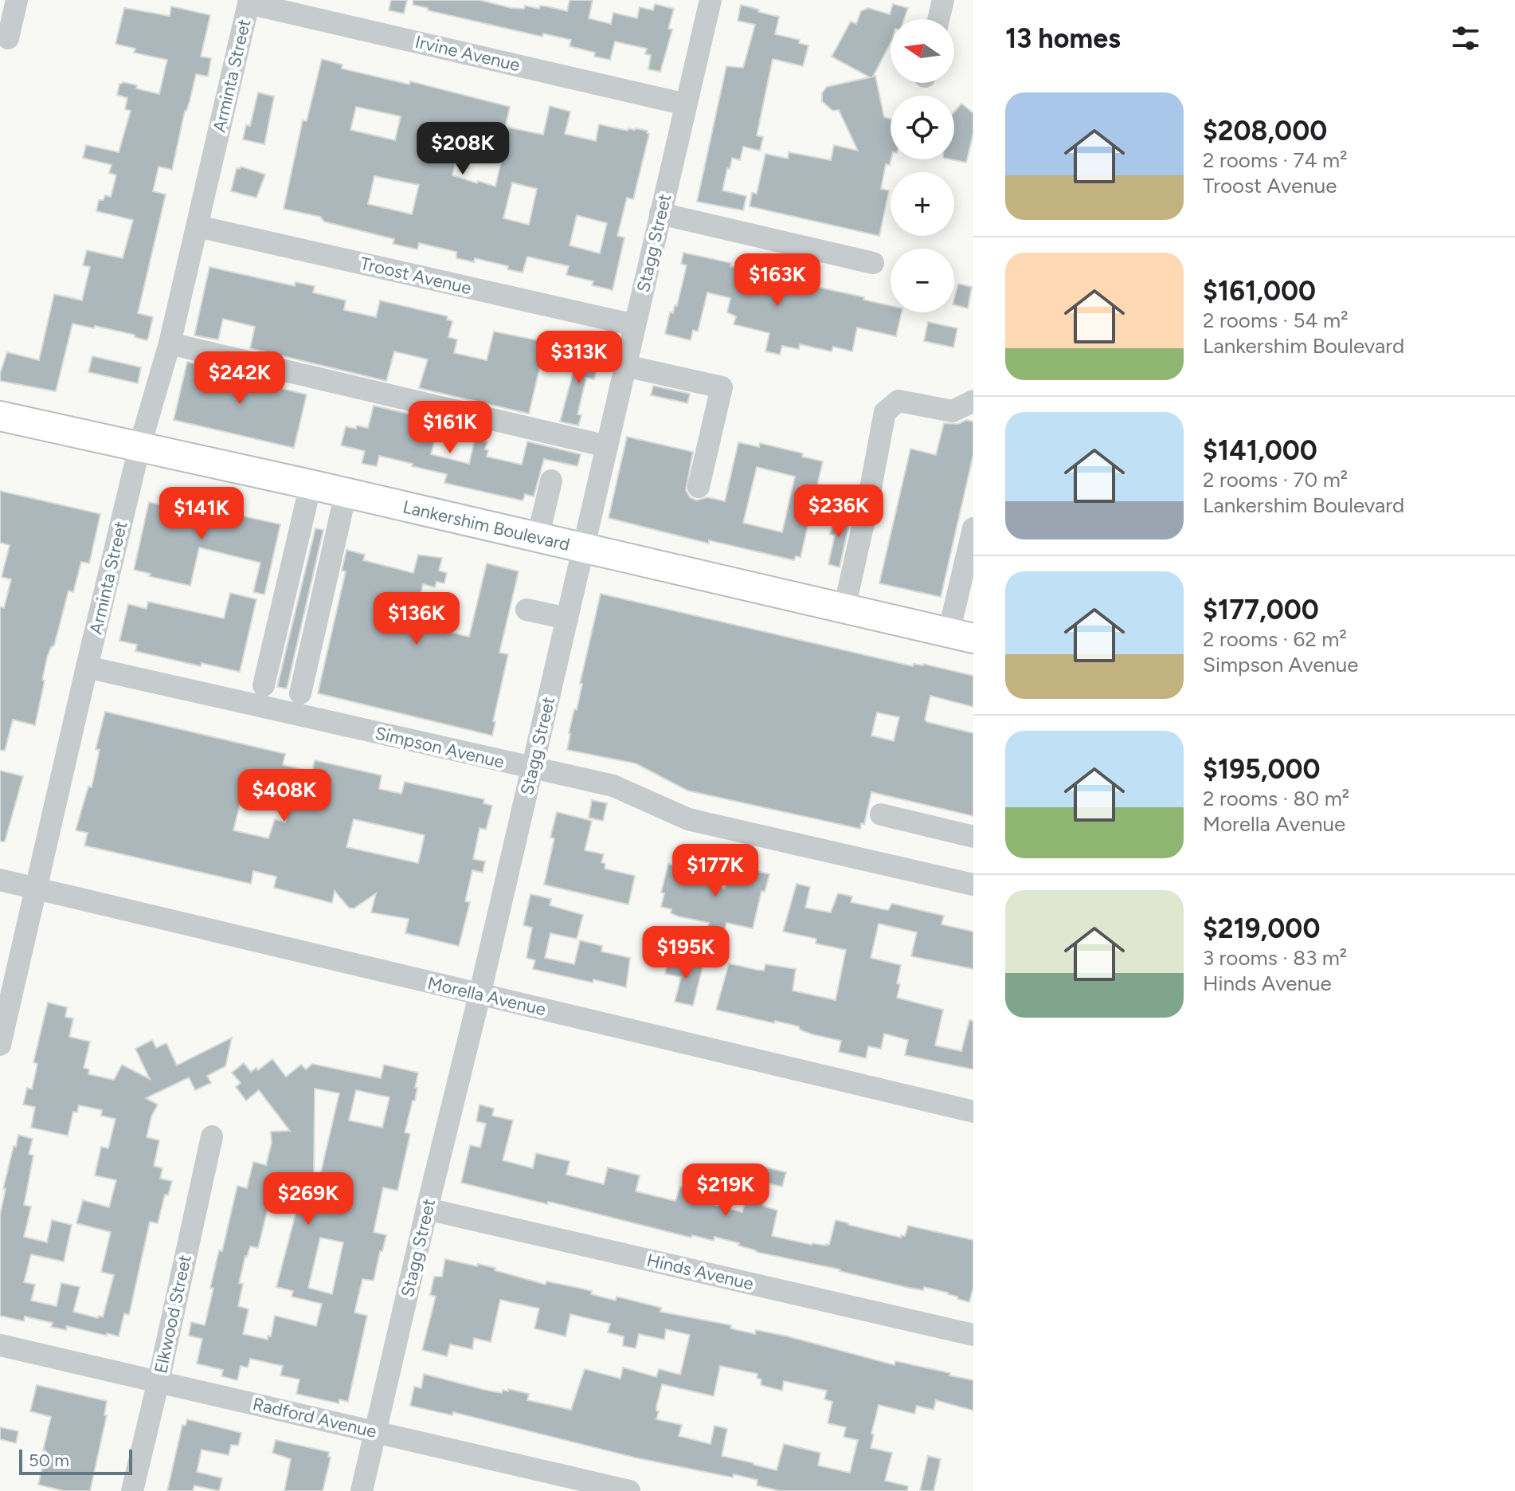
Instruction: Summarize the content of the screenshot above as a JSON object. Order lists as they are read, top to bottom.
{
  "streets": {
    "main road": ["Lankershim Boulevard"],
    "street": [
      "Irvine Avenue",
      "Arminta Street",
      "Stagg Street",
      "Troost Avenue",
      "Simpson Avenue",
      "Morella Avenue",
      "Hinds Avenue",
      "Elkwood Street",
      "Radford Avenue"
    ]
  },
  "crossings": [
    ["Irvine Avenue", "Arminta Street"],
    ["Irvine Avenue", "Stagg Street"],
    ["Arminta Street", "Troost Avenue"],
    ["Arminta Street", "Lankershim Boulevard"],
    ["Arminta Street", "Simpson Avenue"],
    ["Arminta Street", "Morella Avenue"],
    ["Stagg Street", "Troost Avenue"],
    ["Stagg Street", "Lankershim Boulevard"],
    ["Stagg Street", "Simpson Avenue"],
    ["Stagg Street", "Morella Avenue"],
    ["Stagg Street", "Hinds Avenue"],
    ["Stagg Street", "Radford Avenue"],
    ["Elkwood Street", "Radford Avenue"]
  ],
  "scale_bar": "50 m",
  "north": "left",
  "page": {
    "heading": "13 homes",
    "map_buttons": ["+", "−"],
    "list": [
      {
        "name": "$208,000",
        "note": "2 rooms · 74 m² · Troost Avenue"
      },
      {
        "name": "$161,000",
        "note": "2 rooms · 54 m² · Lankershim Boulevard"
      },
      {
        "name": "$141,000",
        "note": "2 rooms · 70 m² · Lankershim Boulevard"
      },
      {
        "name": "$177,000",
        "note": "2 rooms · 62 m² · Simpson Avenue"
      },
      {
        "name": "$195,000",
        "note": "2 rooms · 80 m² · Morella Avenue"
      },
      {
        "name": "$219,000",
        "note": "3 rooms · 83 m² · Hinds Avenue"
      }
    ],
    "price": [
      "$208K",
      "$163K",
      "$313K",
      "$242K",
      "$161K",
      "$236K",
      "$141K",
      "$136K",
      "$408K",
      "$177K",
      "$195K",
      "$219K",
      "$269K"
    ],
    "scale": "50 m"
  }
}
